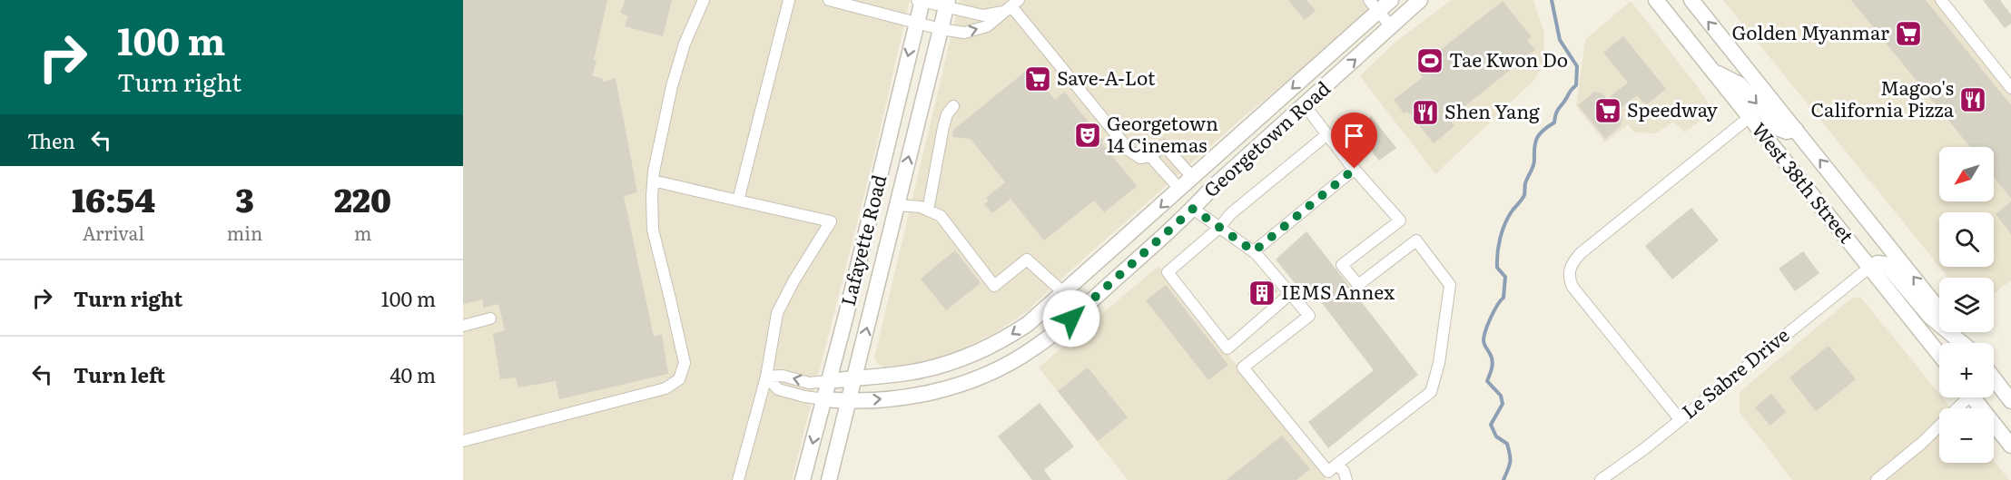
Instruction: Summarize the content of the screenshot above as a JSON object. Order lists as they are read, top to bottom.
{
  "streets": {
    "main road": ["Georgetown Road", "West 38th Street", "Lafayette Road"],
    "street": ["Le Sabre Drive"]
  },
  "crossings": [
    ["Georgetown Road", "Lafayette Road"],
    ["West 38th Street", "Le Sabre Drive"]
  ],
  "places": {
    "supermarket": ["Golden Myanmar", "Save-A-Lot", "Speedway"],
    "sports": ["Tae Kwon Do"],
    "restaurant": ["Magoo's California Pizza", "Shen Yang"],
    "theatre": ["Georgetown 14 Cinemas"],
    "building": ["IEMS Annex"]
  },
  "north": "bottom left",
  "page": {
    "turn": ["100 m", "Turn right"],
    "then": "Then",
    "map_buttons": ["+", "−"],
    "eta": [
      "16:54",
      "Arrival",
      "3",
      "min",
      "220",
      "m"
    ],
    "list": [
      {
        "name": "Turn right",
        "value": "100 m"
      },
      {
        "name": "Turn left",
        "value": "40 m"
      }
    ]
  }
}
